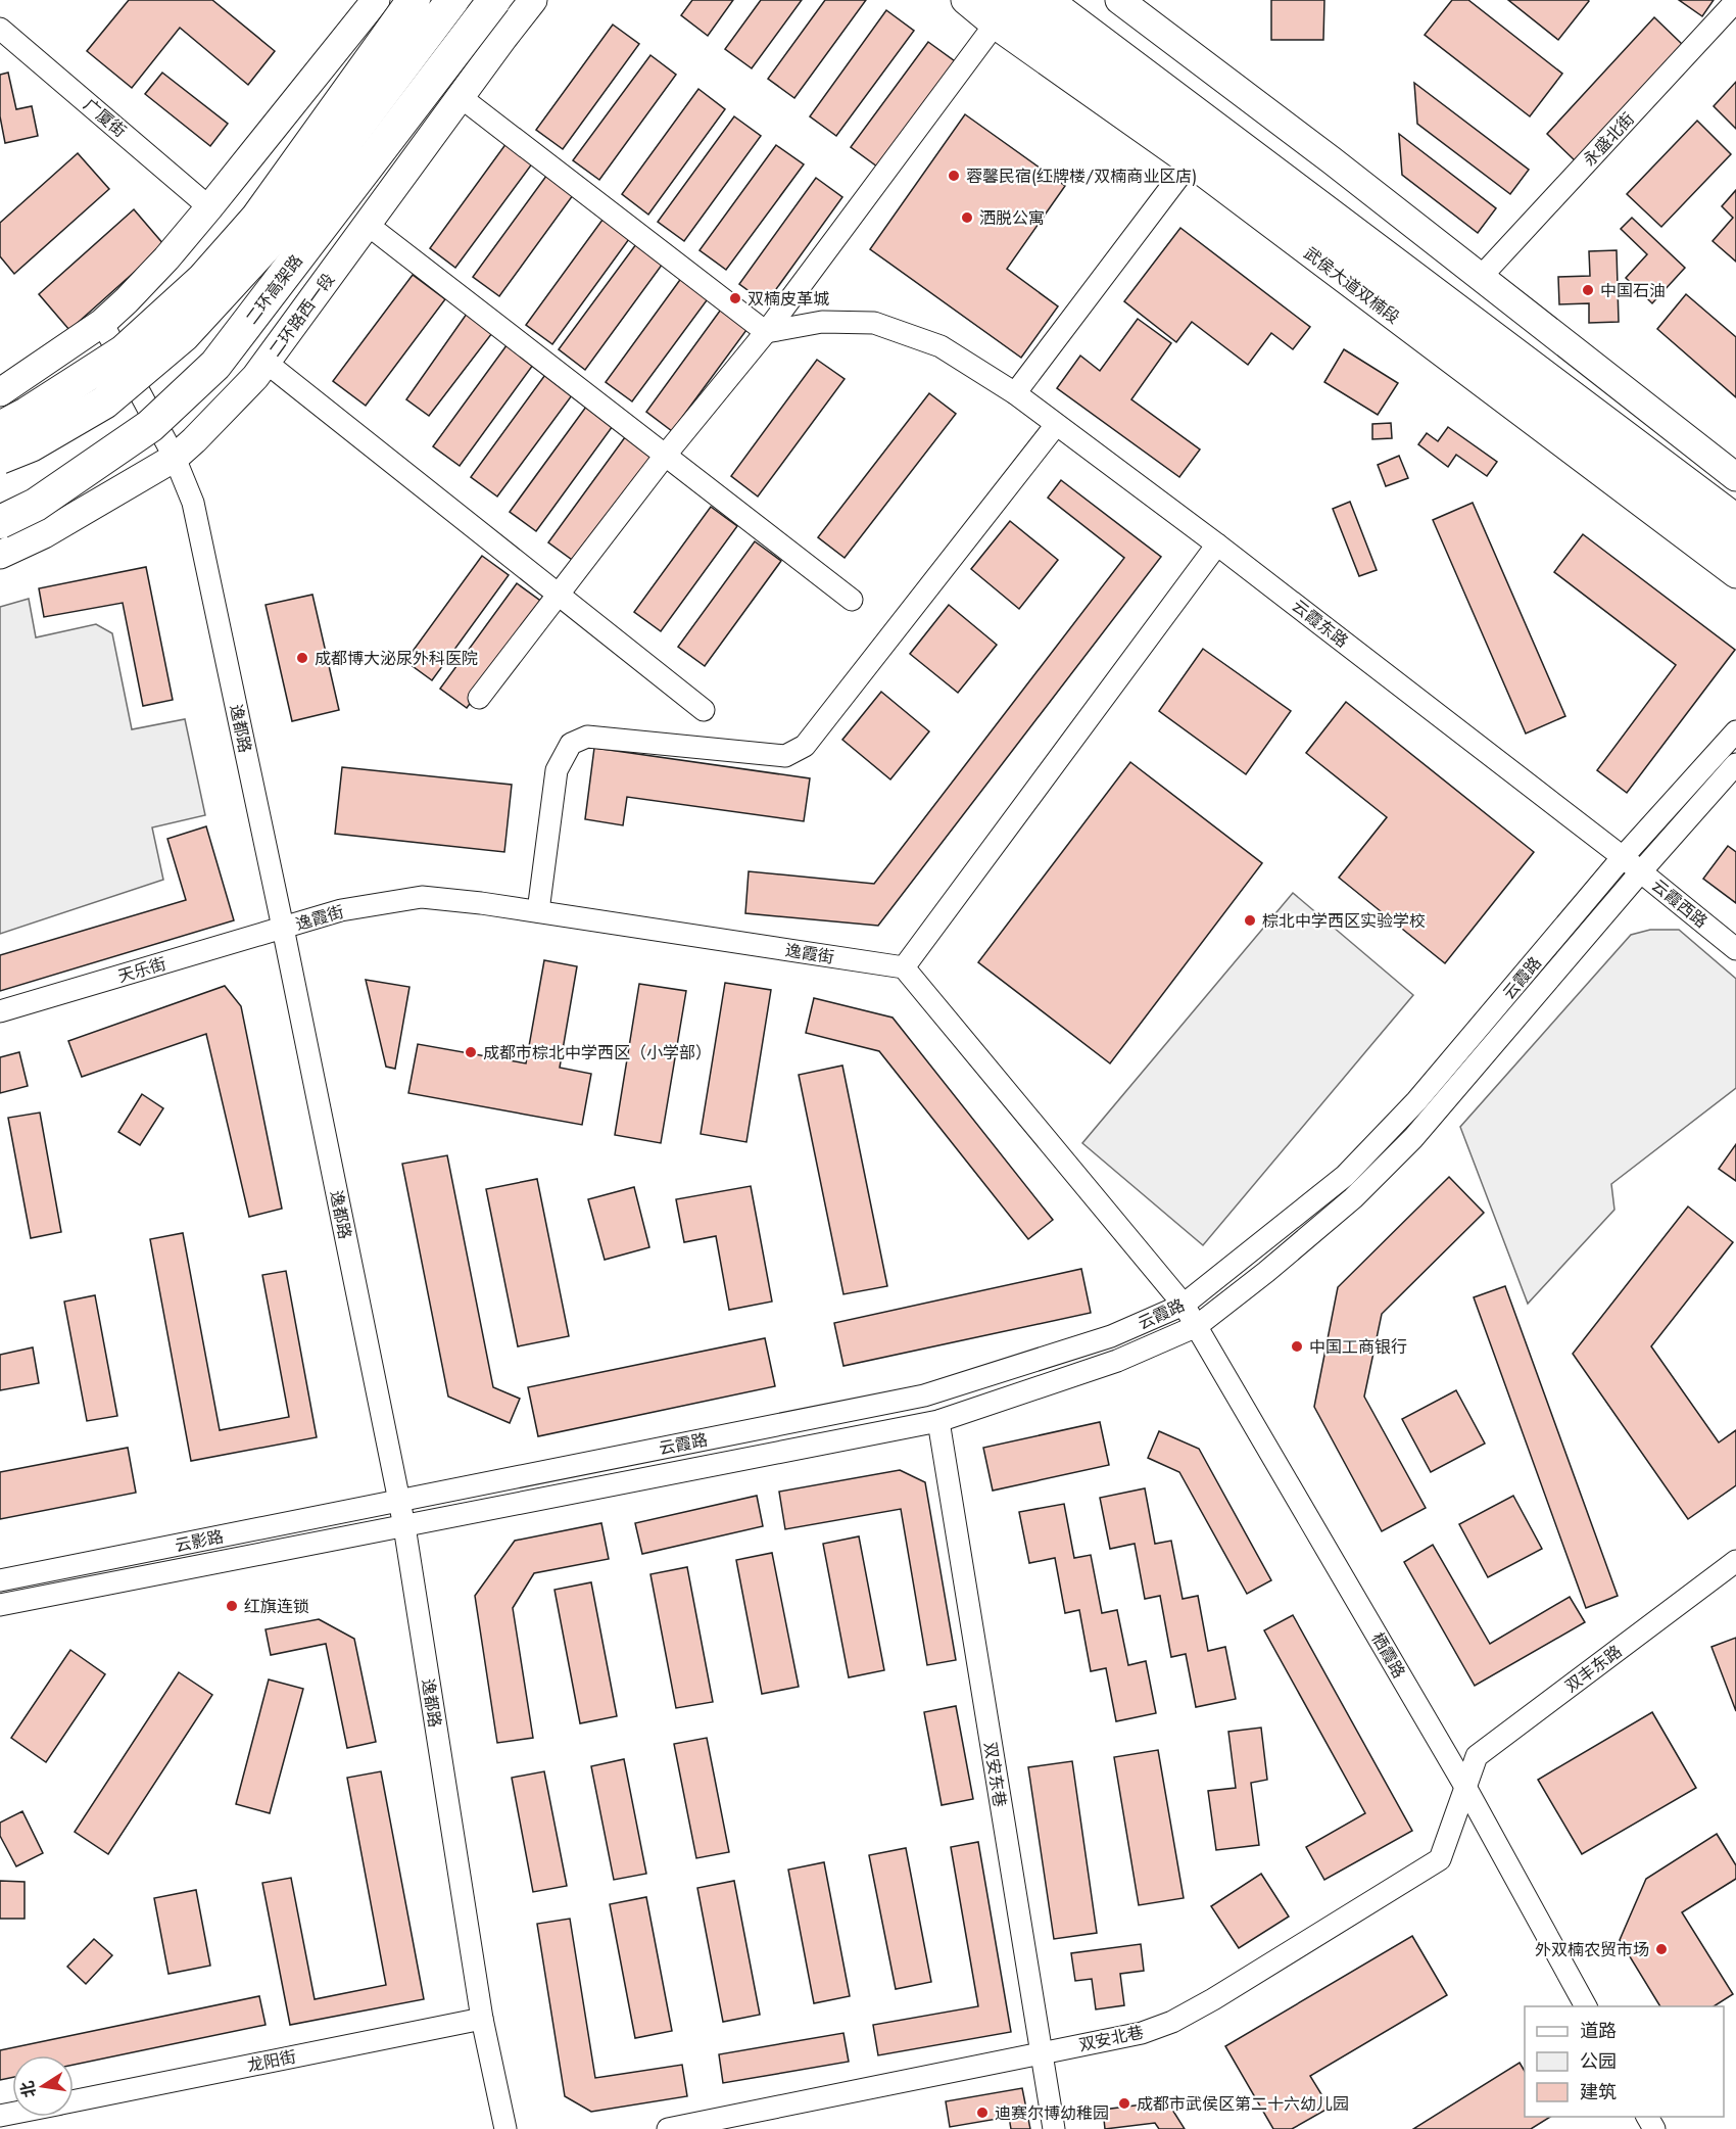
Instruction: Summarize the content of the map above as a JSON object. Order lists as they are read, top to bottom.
{
  "streets": {
    "highway": ["二环高架路"],
    "main road": ["武侯大道双楠段", "二环路西一段"],
    "street": [
      "广厦街",
      "永盛北街",
      "云霞东路",
      "逸都路",
      "云霞西路",
      "逸霞街",
      "天乐街",
      "云霞路",
      "云影路",
      "栖霞路",
      "双丰东路",
      "双安东巷",
      "双安北巷",
      "龙阳街"
    ]
  },
  "crossings": [
    ["二环路西一段", "逸都路"],
    ["云霞东路", "云霞西路"],
    ["云霞东路", "云霞路"],
    ["逸都路", "逸霞街"],
    ["逸都路", "天乐街"],
    ["逸都路", "云霞路"],
    ["逸都路", "云影路"],
    ["逸都路", "龙阳街"],
    ["云霞西路", "云霞路"],
    ["逸霞街", "天乐街"],
    ["云霞路", "云影路"],
    ["云霞路", "栖霞路"],
    ["栖霞路", "双丰东路"],
    ["栖霞路", "双安北巷"],
    ["双丰东路", "双安北巷"],
    ["双安东巷", "双安北巷"]
  ],
  "places": [
    "蓉馨民宿(红牌楼/双楠商业区店)",
    "洒脱公寓",
    "中国石油",
    "双楠皮革城",
    "成都博大泌尿外科医院",
    "棕北中学西区实验学校",
    "成都市棕北中学西区（小学部）",
    "中国工商银行",
    "红旗连锁",
    "外双楠农贸市场",
    "成都市武侯区第二十六幼儿园",
    "迪赛尔博幼稚园"
  ],
  "legend": ["道路", "公园", "建筑"],
  "north": "left"
}
